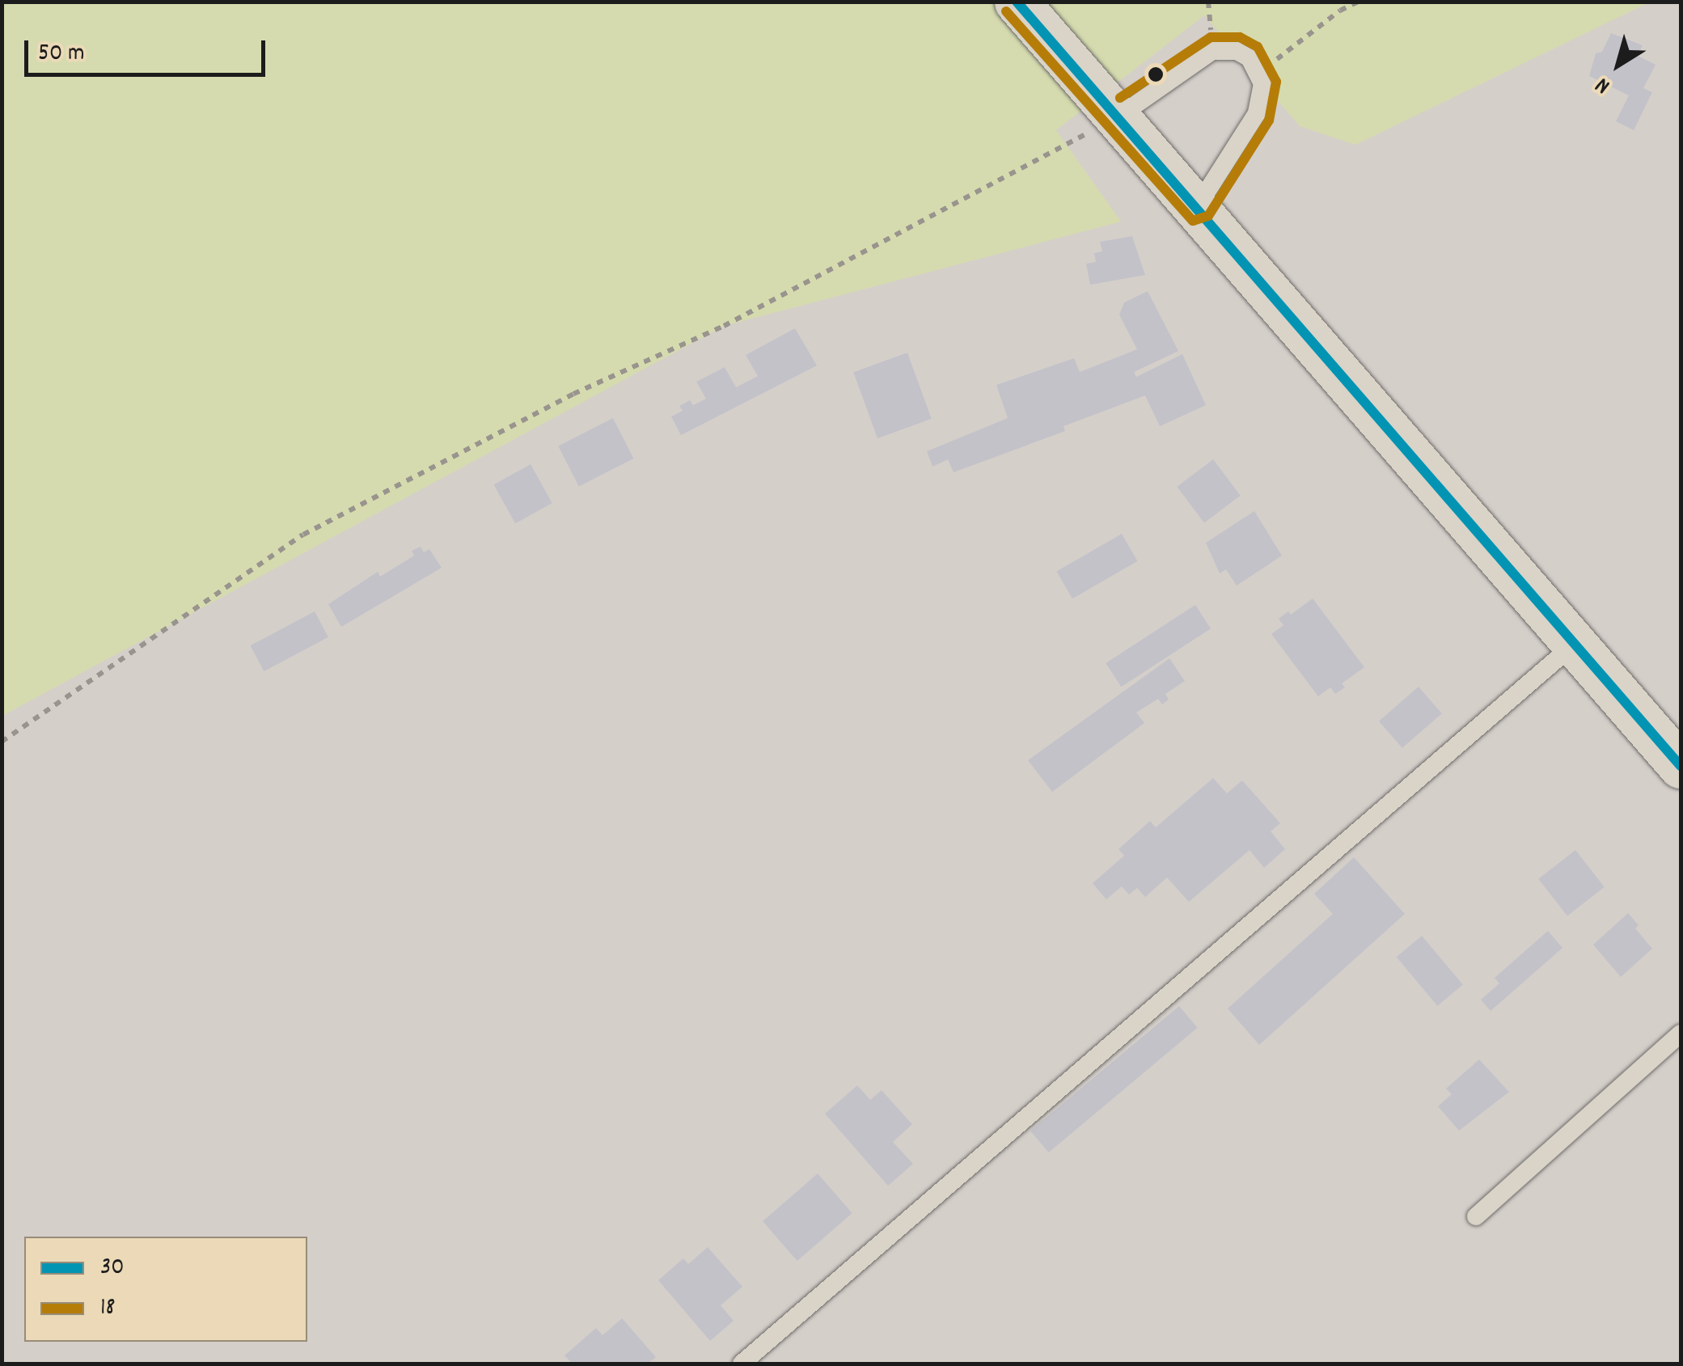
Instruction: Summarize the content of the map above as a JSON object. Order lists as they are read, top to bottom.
{
  "lines": ["transit line 30", "transit line 18"],
  "legend": ["30", "18"],
  "scale_bar": "50 m",
  "north": "bottom left"
}
